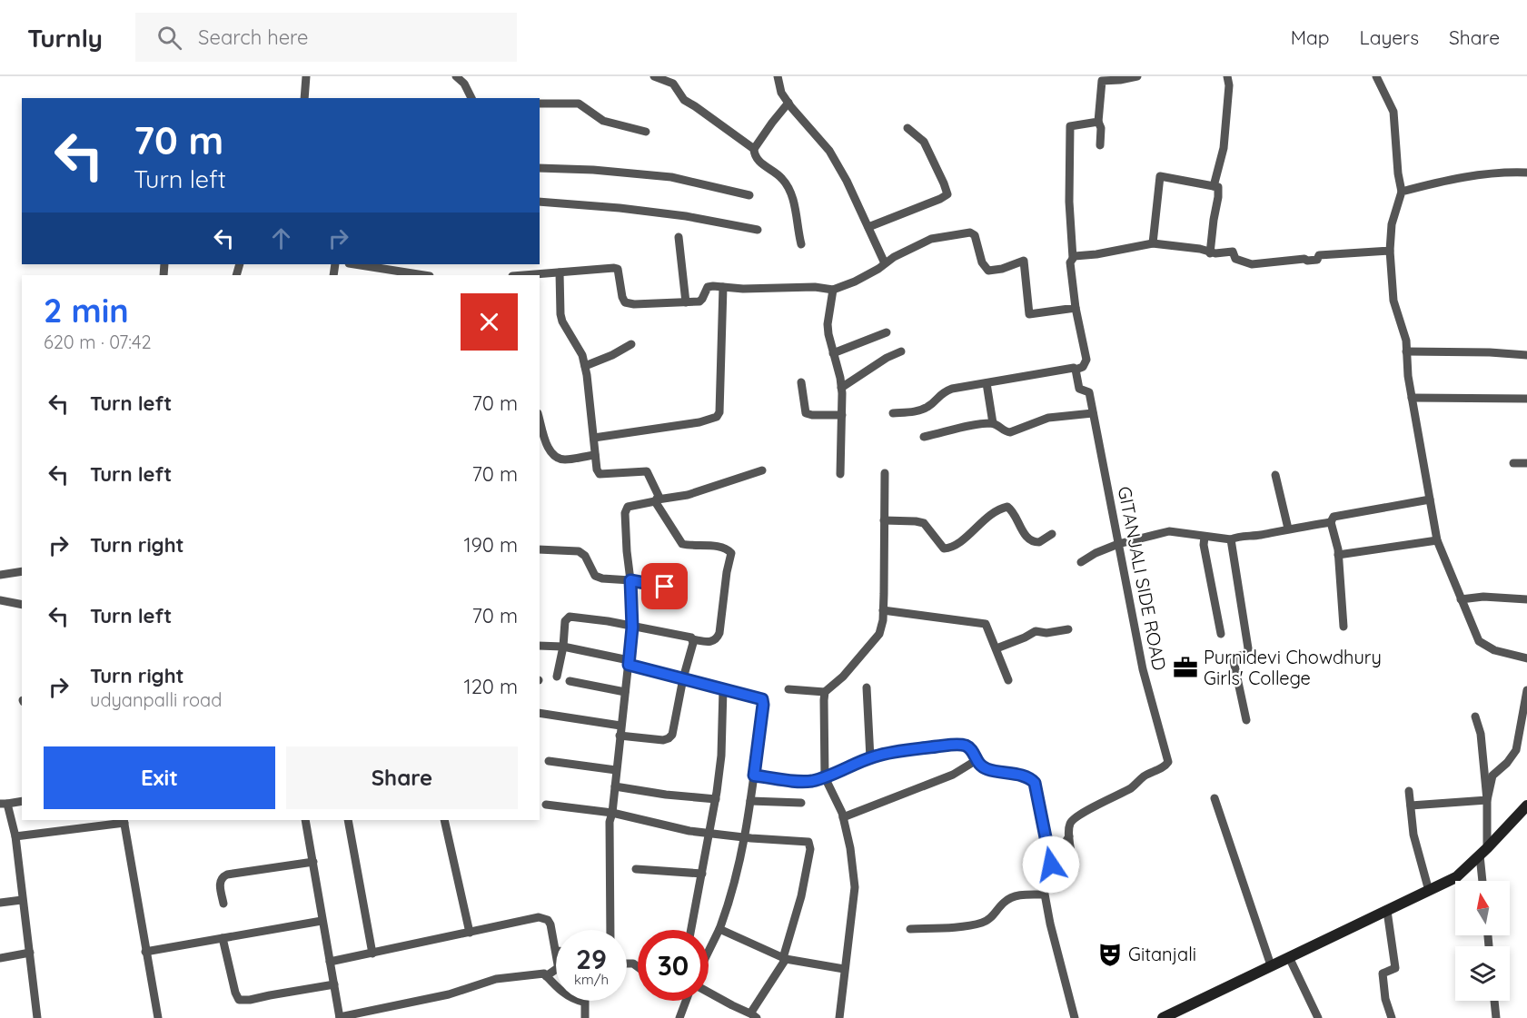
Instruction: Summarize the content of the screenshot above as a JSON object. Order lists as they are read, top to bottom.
{
  "streets": {
    "street": ["GITANJALI SIDE ROAD"]
  },
  "places": {
    "office": ["Purnidevi Chowdhury Girls' College"],
    "theatre": ["Gitanjali"]
  },
  "north": "top",
  "page": {
    "header": "Turnly",
    "search": "Search here",
    "nav": ["Map", "Layers", "Share"],
    "turn": ["70 m", "Turn left"],
    "heading": ["2 min", "620 m · 07:42"],
    "list": [
      {
        "name": "Turn left",
        "value": "70 m"
      },
      {
        "name": "Turn left",
        "value": "70 m"
      },
      {
        "name": "Turn right",
        "value": "190 m"
      },
      {
        "name": "Turn left",
        "value": "70 m"
      },
      {
        "name": "Turn right",
        "note": "udyanpalli road",
        "value": "120 m"
      }
    ],
    "buttons": ["Exit", "Share"],
    "speed": "29 km/h",
    "limit": "30"
  }
}
